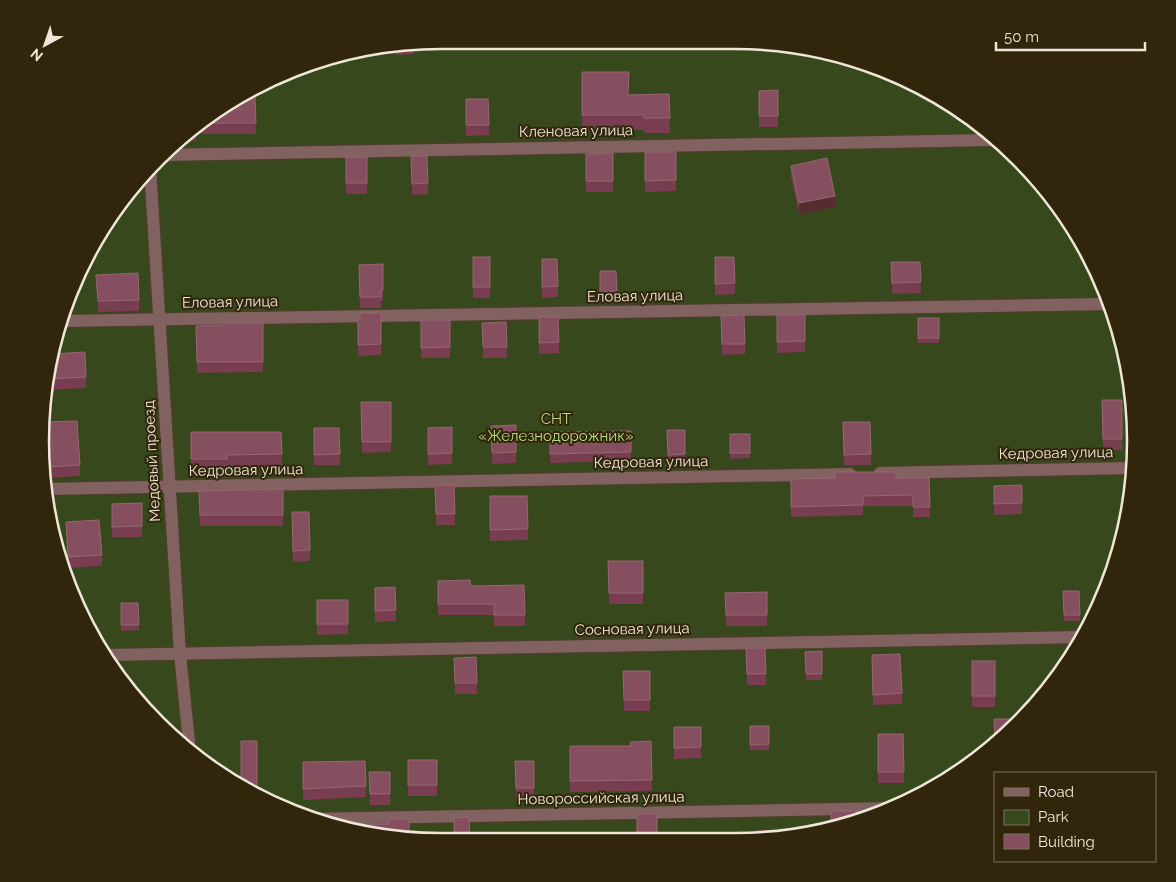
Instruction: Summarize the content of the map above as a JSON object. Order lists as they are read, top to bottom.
{
  "streets": {
    "street": [
      "Кленовая улица",
      "Еловая улица",
      "Кедровая улица",
      "Медовый проезд",
      "Сосновая улица",
      "Новороссийская улица"
    ]
  },
  "crossings": [
    ["Еловая улица", "Медовый проезд"],
    ["Кедровая улица", "Медовый проезд"],
    ["Медовый проезд", "Сосновая улица"]
  ],
  "parks": ["СНТ «Железнодорожник»"],
  "legend": ["Road", "Park", "Building"],
  "scale_bar": "50 m",
  "north": "bottom left"
}
